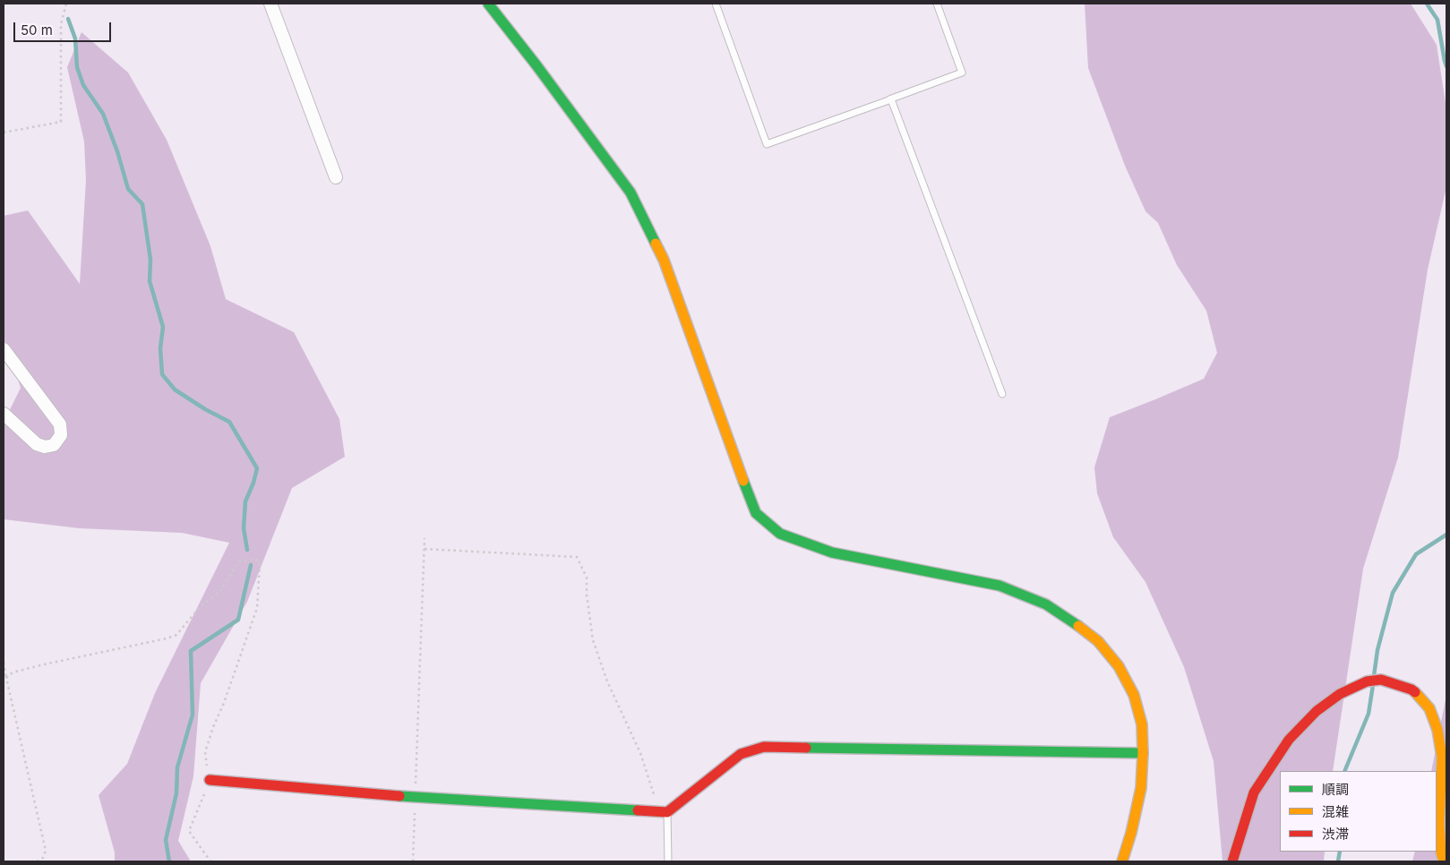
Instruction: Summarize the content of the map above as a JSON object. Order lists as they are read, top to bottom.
{
  "legend": ["順調", "混雑", "渋滞"],
  "scale_bar": "50 m"
}
